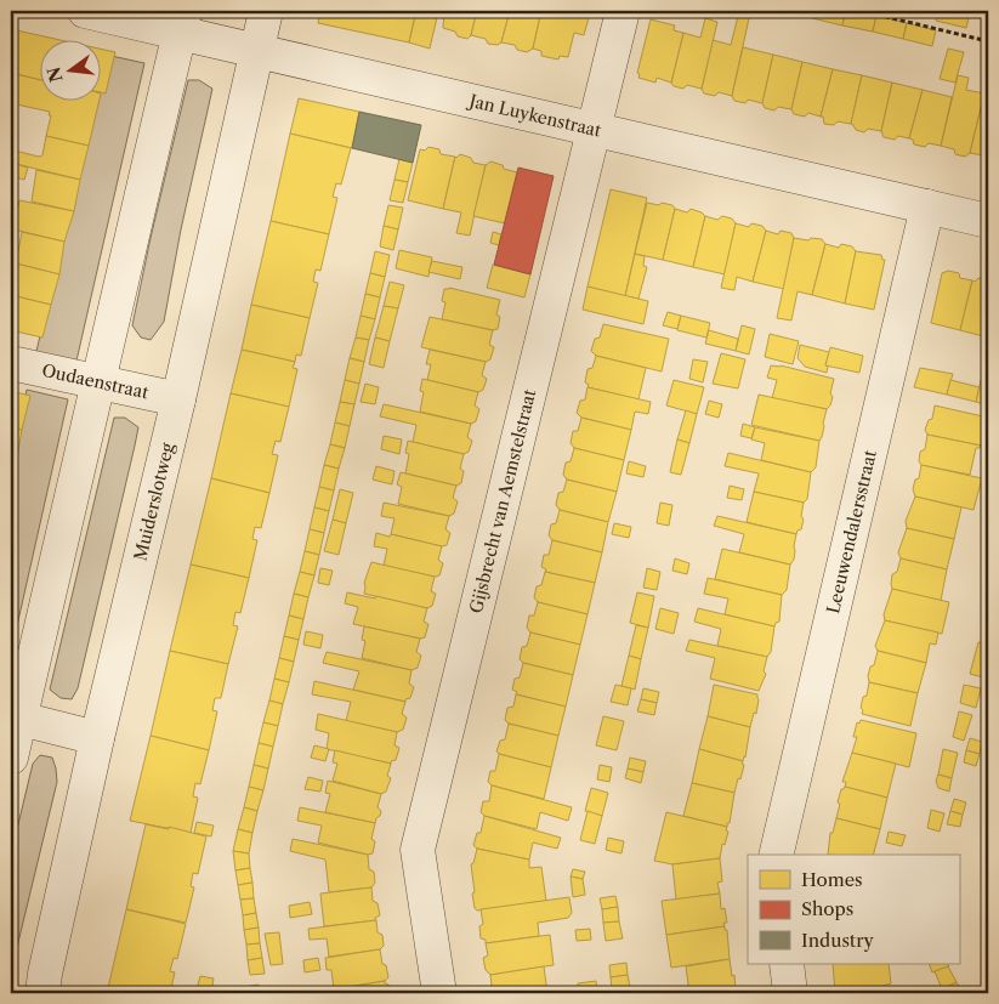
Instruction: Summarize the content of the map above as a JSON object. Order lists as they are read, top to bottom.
{
  "streets": {
    "street": [
      "Jan Luykenstraat",
      "Oudaenstraat",
      "Gijsbrecht van Aemstelstraat",
      "Muiderslotweg",
      "Leeuwendalersstraat"
    ]
  },
  "crossings": [
    ["Jan Luykenstraat", "Gijsbrecht van Aemstelstraat"],
    ["Jan Luykenstraat", "Muiderslotweg"],
    ["Jan Luykenstraat", "Leeuwendalersstraat"],
    ["Oudaenstraat", "Muiderslotweg"]
  ],
  "legend": ["Homes", "Shops", "Industry"],
  "north": "left"
}
